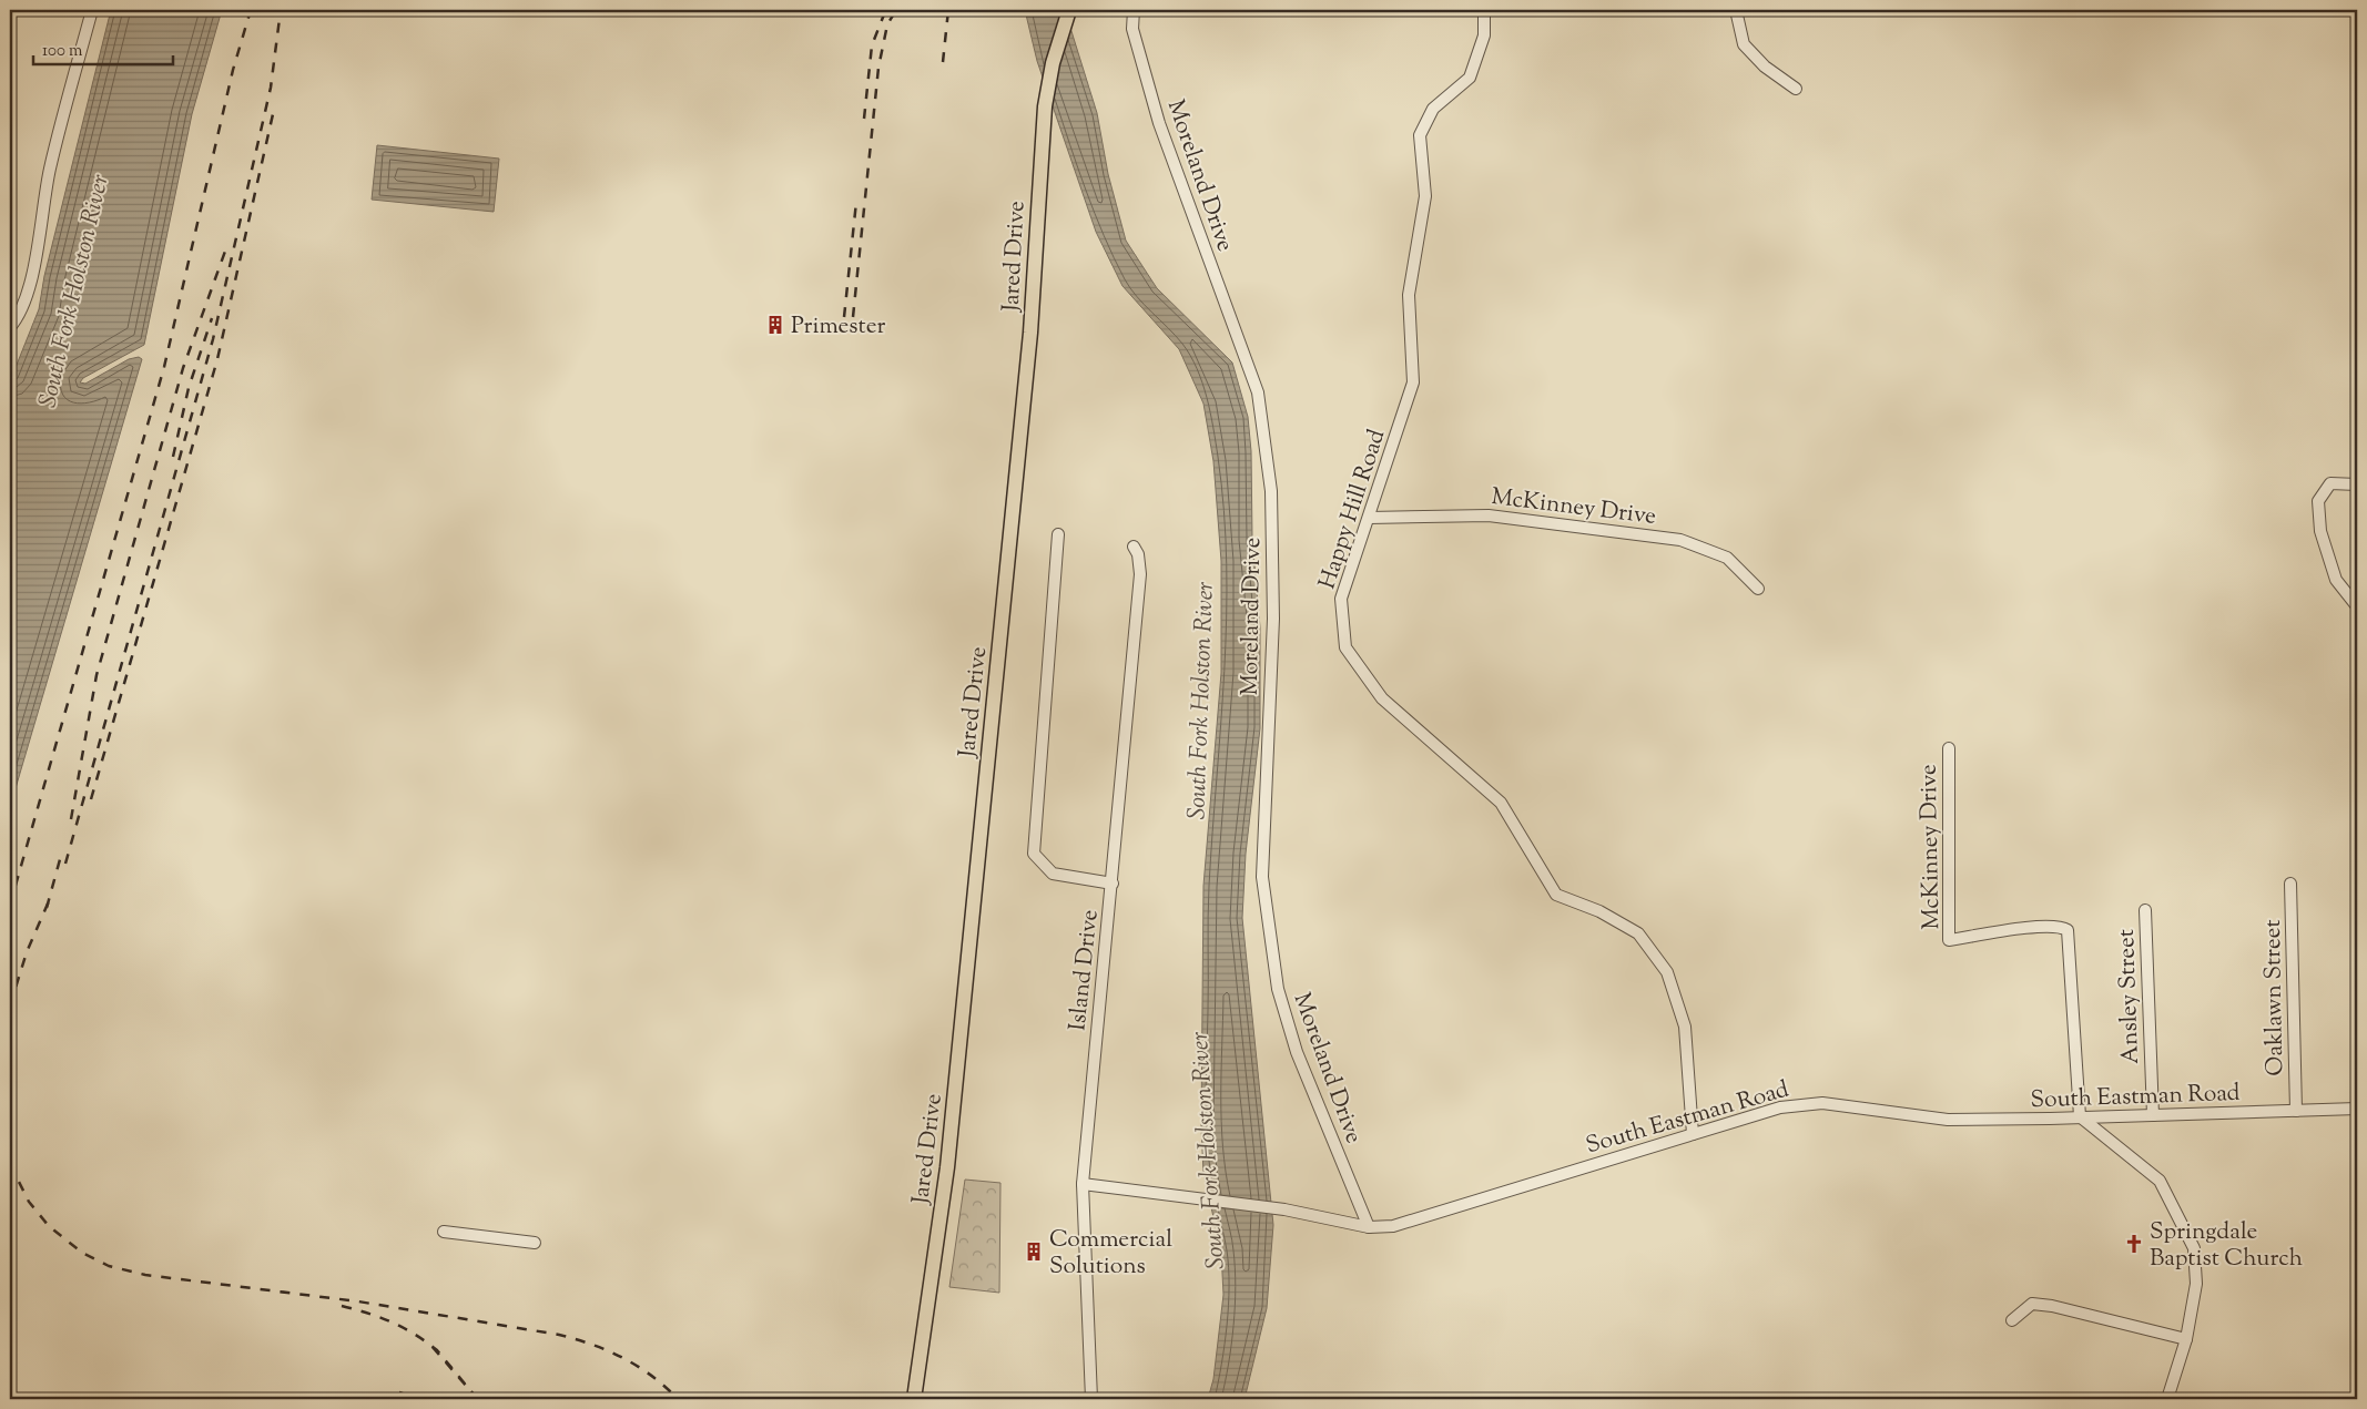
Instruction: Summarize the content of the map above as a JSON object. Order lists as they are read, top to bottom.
{
  "streets": {
    "main road": ["Jared Drive"],
    "street": [
      "Moreland Drive",
      "McKinney Drive",
      "Happy Hill Road",
      "Island Drive",
      "Ansley Street",
      "Oaklawn Street",
      "South Eastman Road"
    ]
  },
  "crossings": [
    ["Moreland Drive", "South Eastman Road"],
    ["McKinney Drive", "Happy Hill Road"],
    ["McKinney Drive", "South Eastman Road"],
    ["Happy Hill Road", "South Eastman Road"],
    ["Island Drive", "South Eastman Road"],
    ["Ansley Street", "South Eastman Road"],
    ["Oaklawn Street", "South Eastman Road"]
  ],
  "water": ["South Fork Holston River"],
  "places": {
    "building": ["Primester", "Commercial Solutions"],
    "church": ["Springdale Baptist Church"]
  },
  "scale_bar": "100 m"
}
